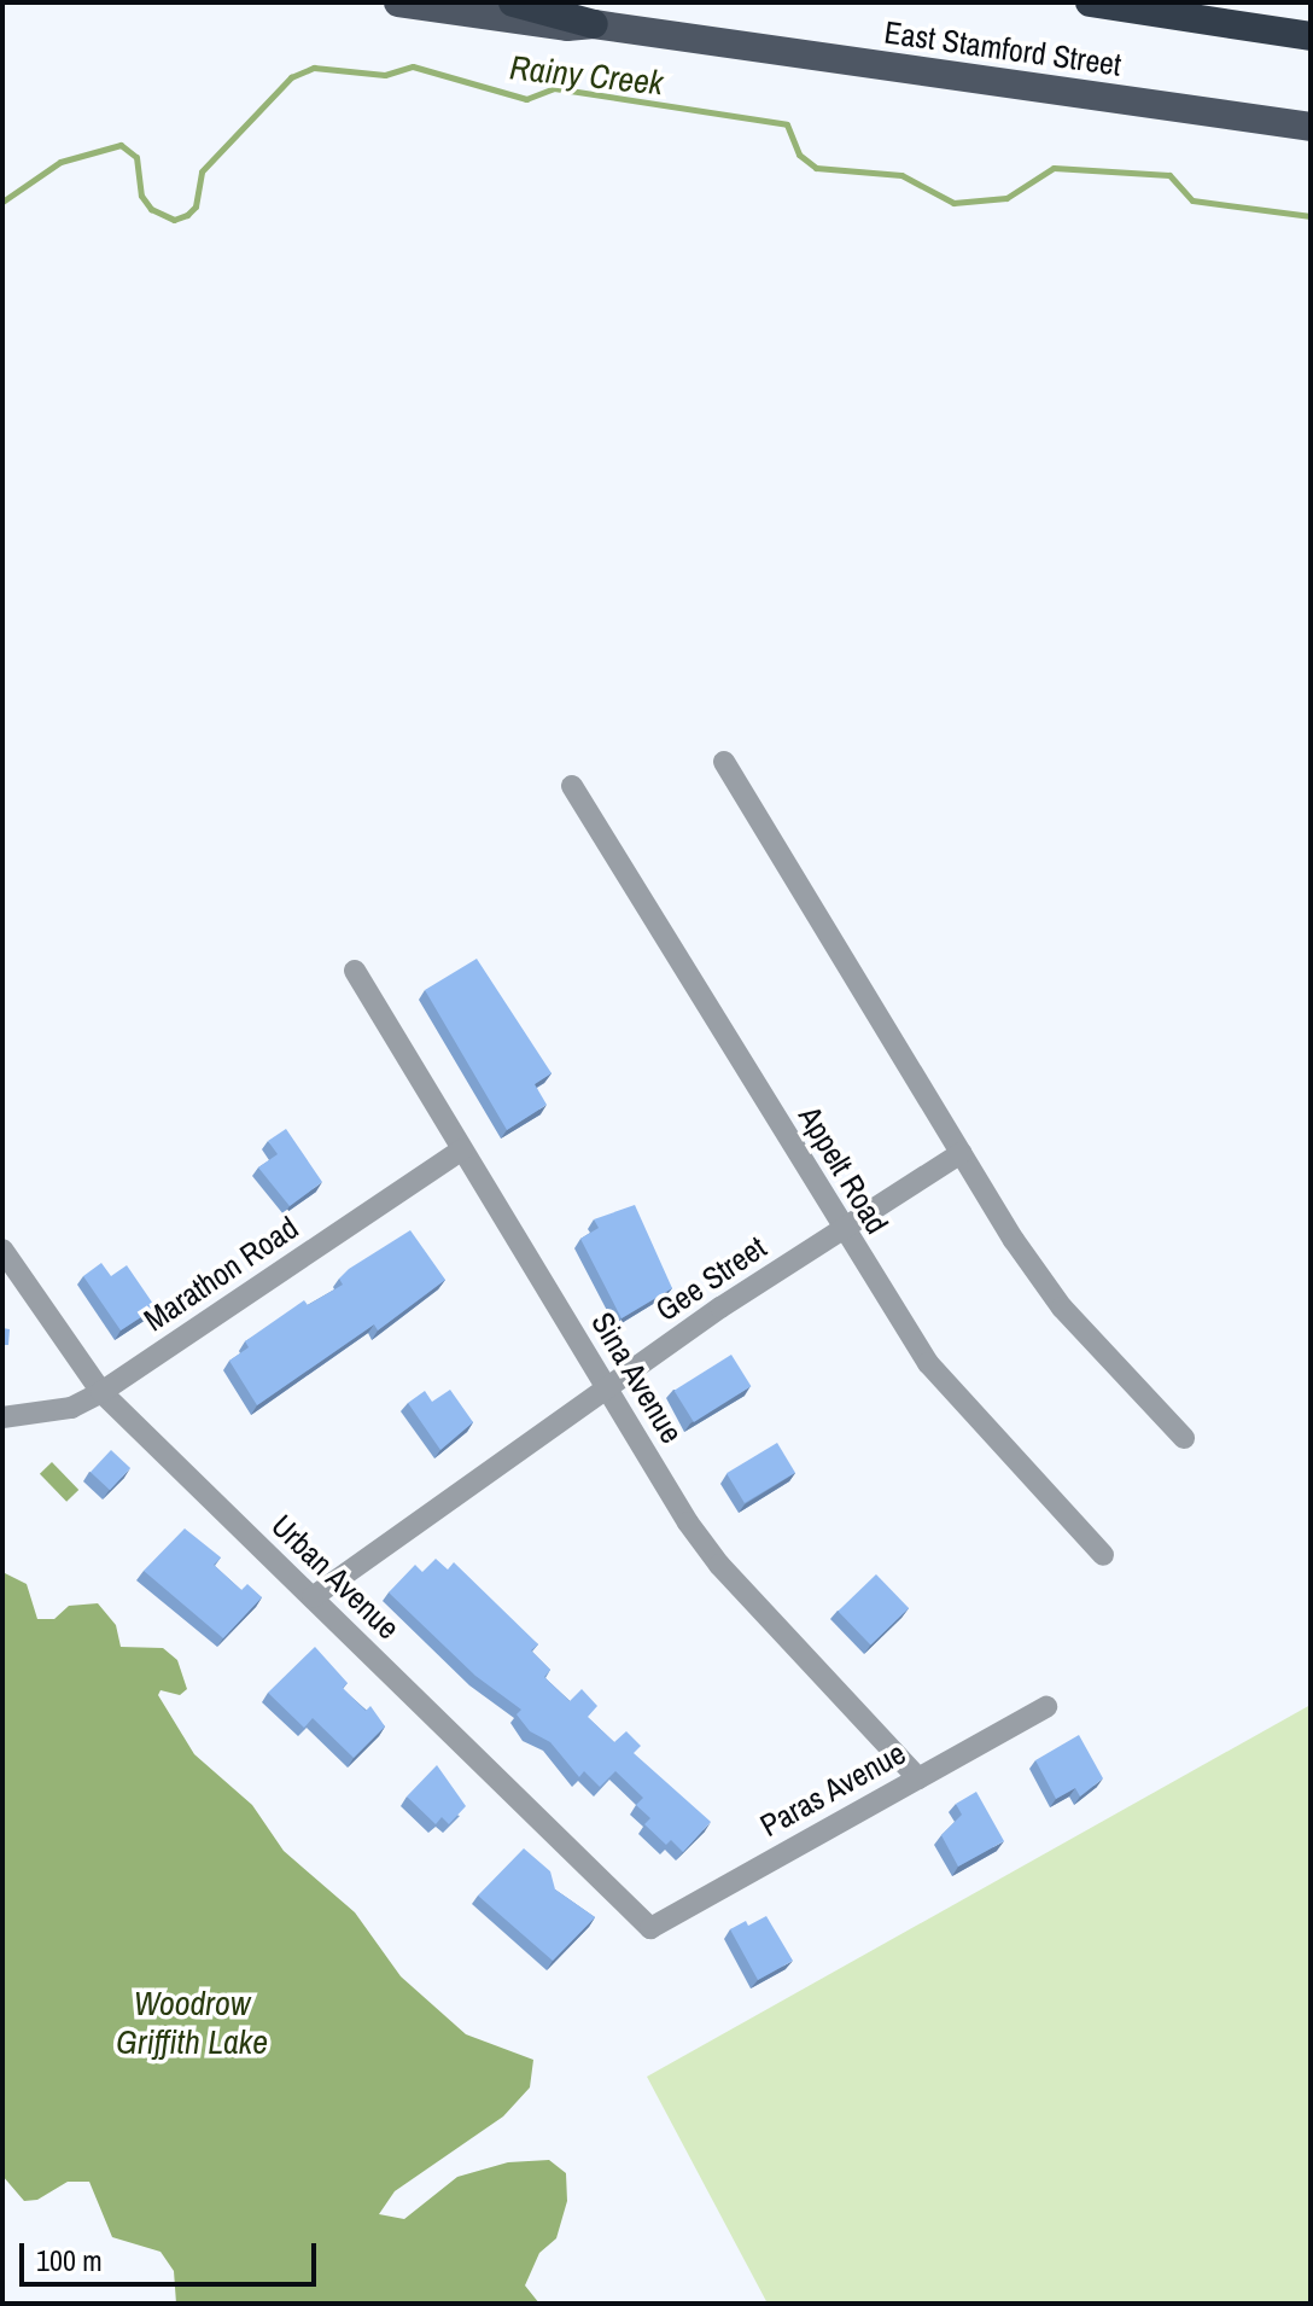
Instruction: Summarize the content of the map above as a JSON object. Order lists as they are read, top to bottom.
{
  "streets": {
    "main road": ["East Stamford Street"],
    "street": [
      "Appelt Road",
      "Marathon Road",
      "Gee Street",
      "Sina Avenue",
      "Urban Avenue",
      "Paras Avenue"
    ]
  },
  "crossings": [
    ["Appelt Road", "Gee Street"],
    ["Marathon Road", "Sina Avenue"],
    ["Marathon Road", "Urban Avenue"],
    ["Gee Street", "Sina Avenue"],
    ["Gee Street", "Urban Avenue"],
    ["Sina Avenue", "Paras Avenue"],
    ["Urban Avenue", "Paras Avenue"]
  ],
  "water": ["Rainy Creek", "Woodrow Griffith Lake"],
  "scale_bar": "100 m"
}
